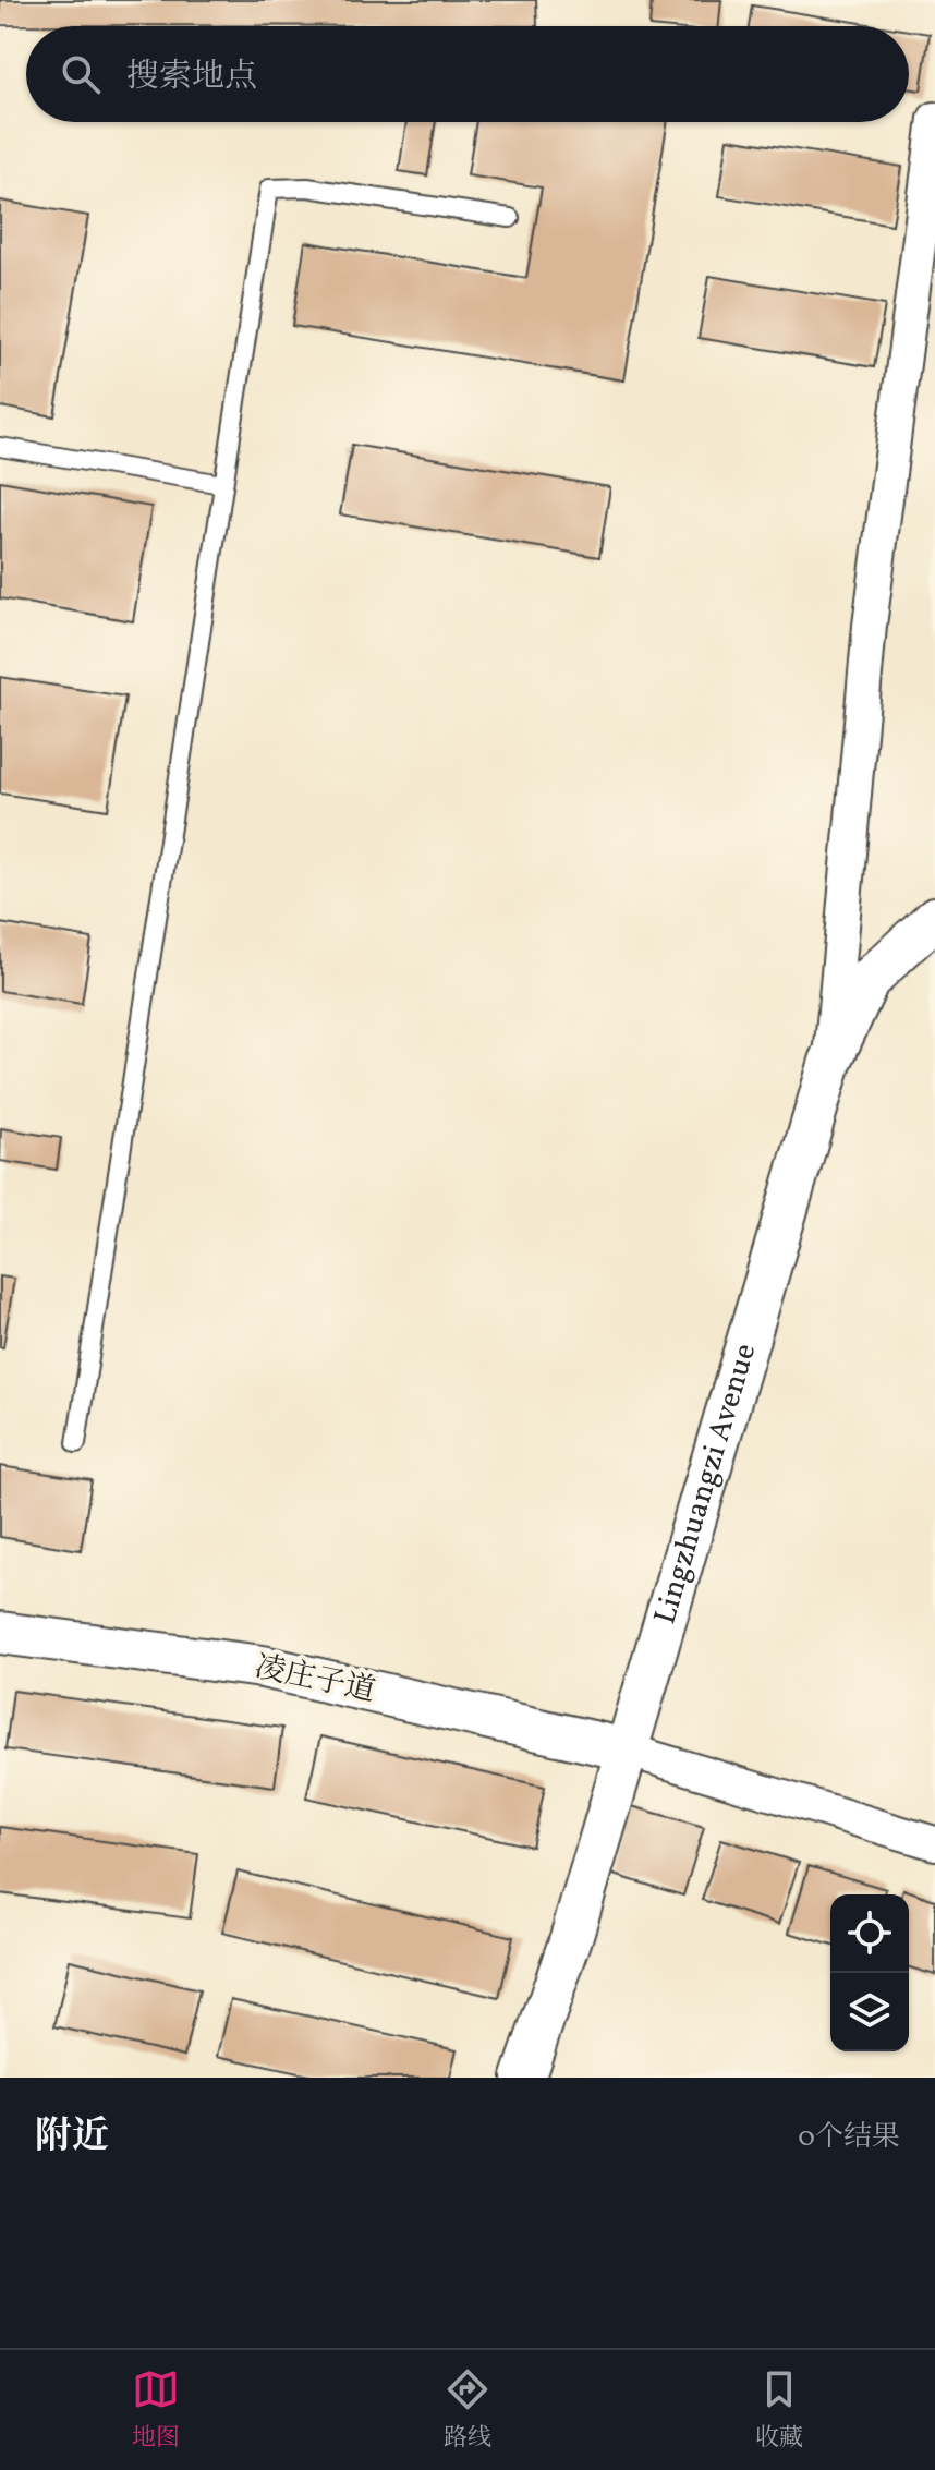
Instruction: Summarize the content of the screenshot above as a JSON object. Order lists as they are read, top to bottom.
{
  "streets": {
    "street": ["Lingzhuangzi Avenue", "凌庄子道"]
  },
  "crossings": [
    ["Lingzhuangzi Avenue", "凌庄子道"]
  ],
  "page": {
    "search": "搜索地点",
    "heading": ["附近", "0个结果"],
    "nav": ["地图", "路线", "收藏"]
  }
}
